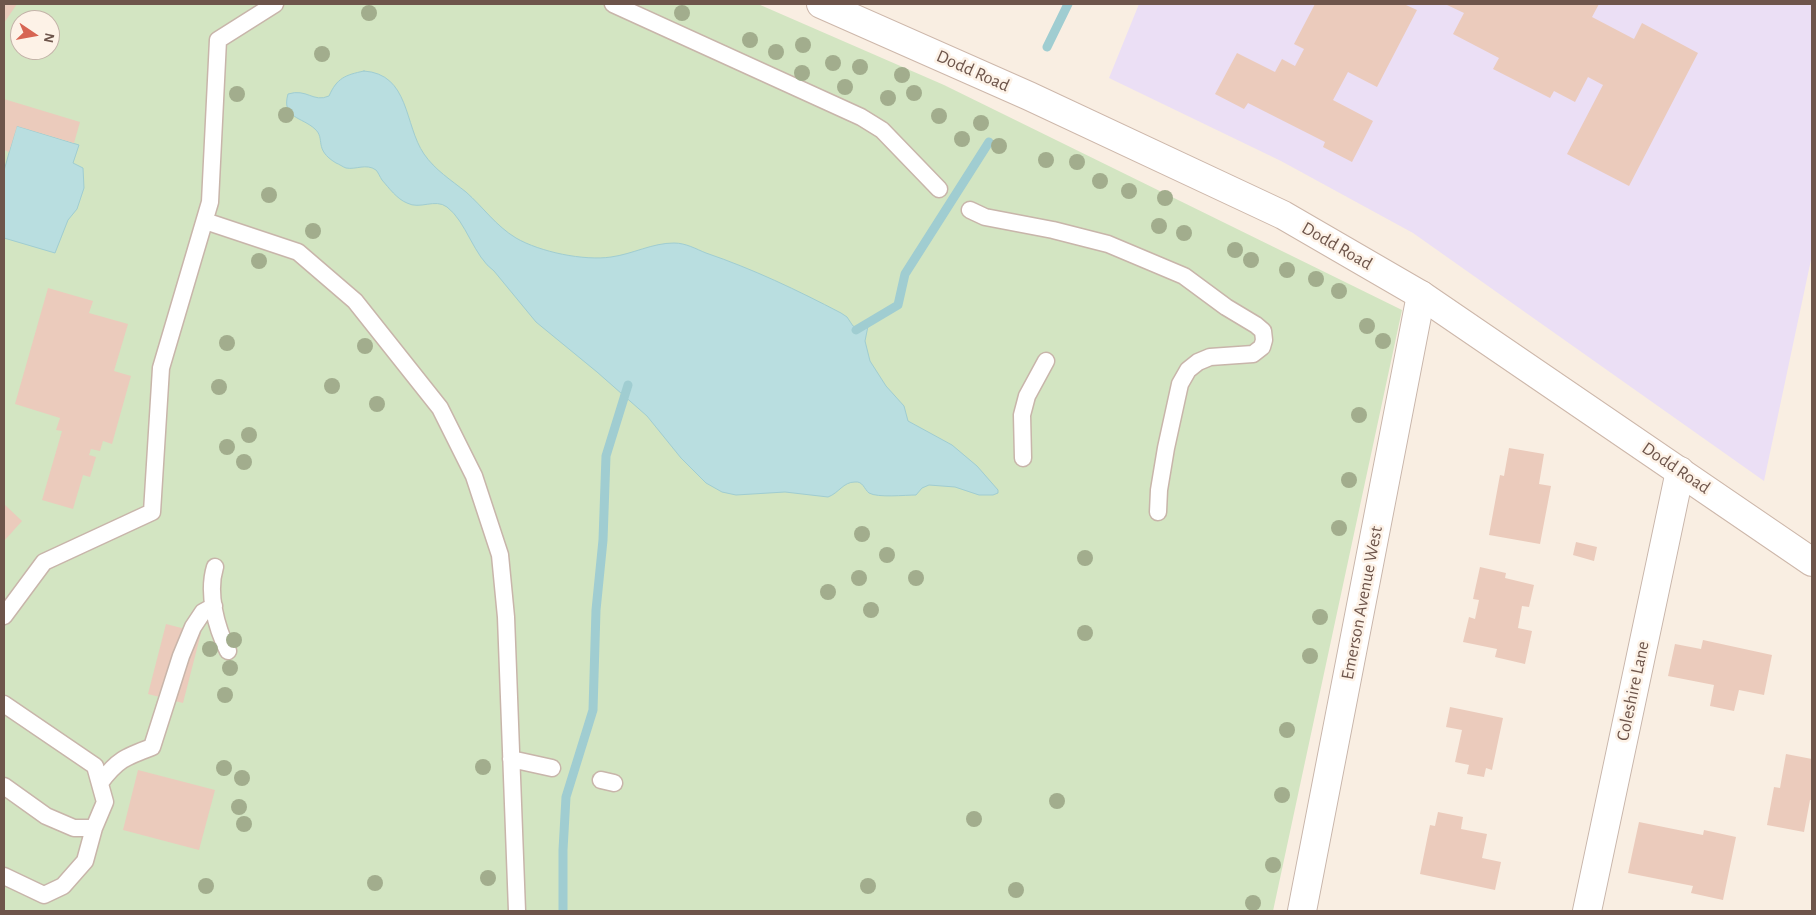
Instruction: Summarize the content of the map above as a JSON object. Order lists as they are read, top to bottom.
{
  "streets": {
    "main road": ["Dodd Road", "Emerson Avenue West", "Coleshire Lane"]
  },
  "crossings": [
    ["Dodd Road", "Emerson Avenue West"],
    ["Dodd Road", "Coleshire Lane"]
  ],
  "north": "right"
}
